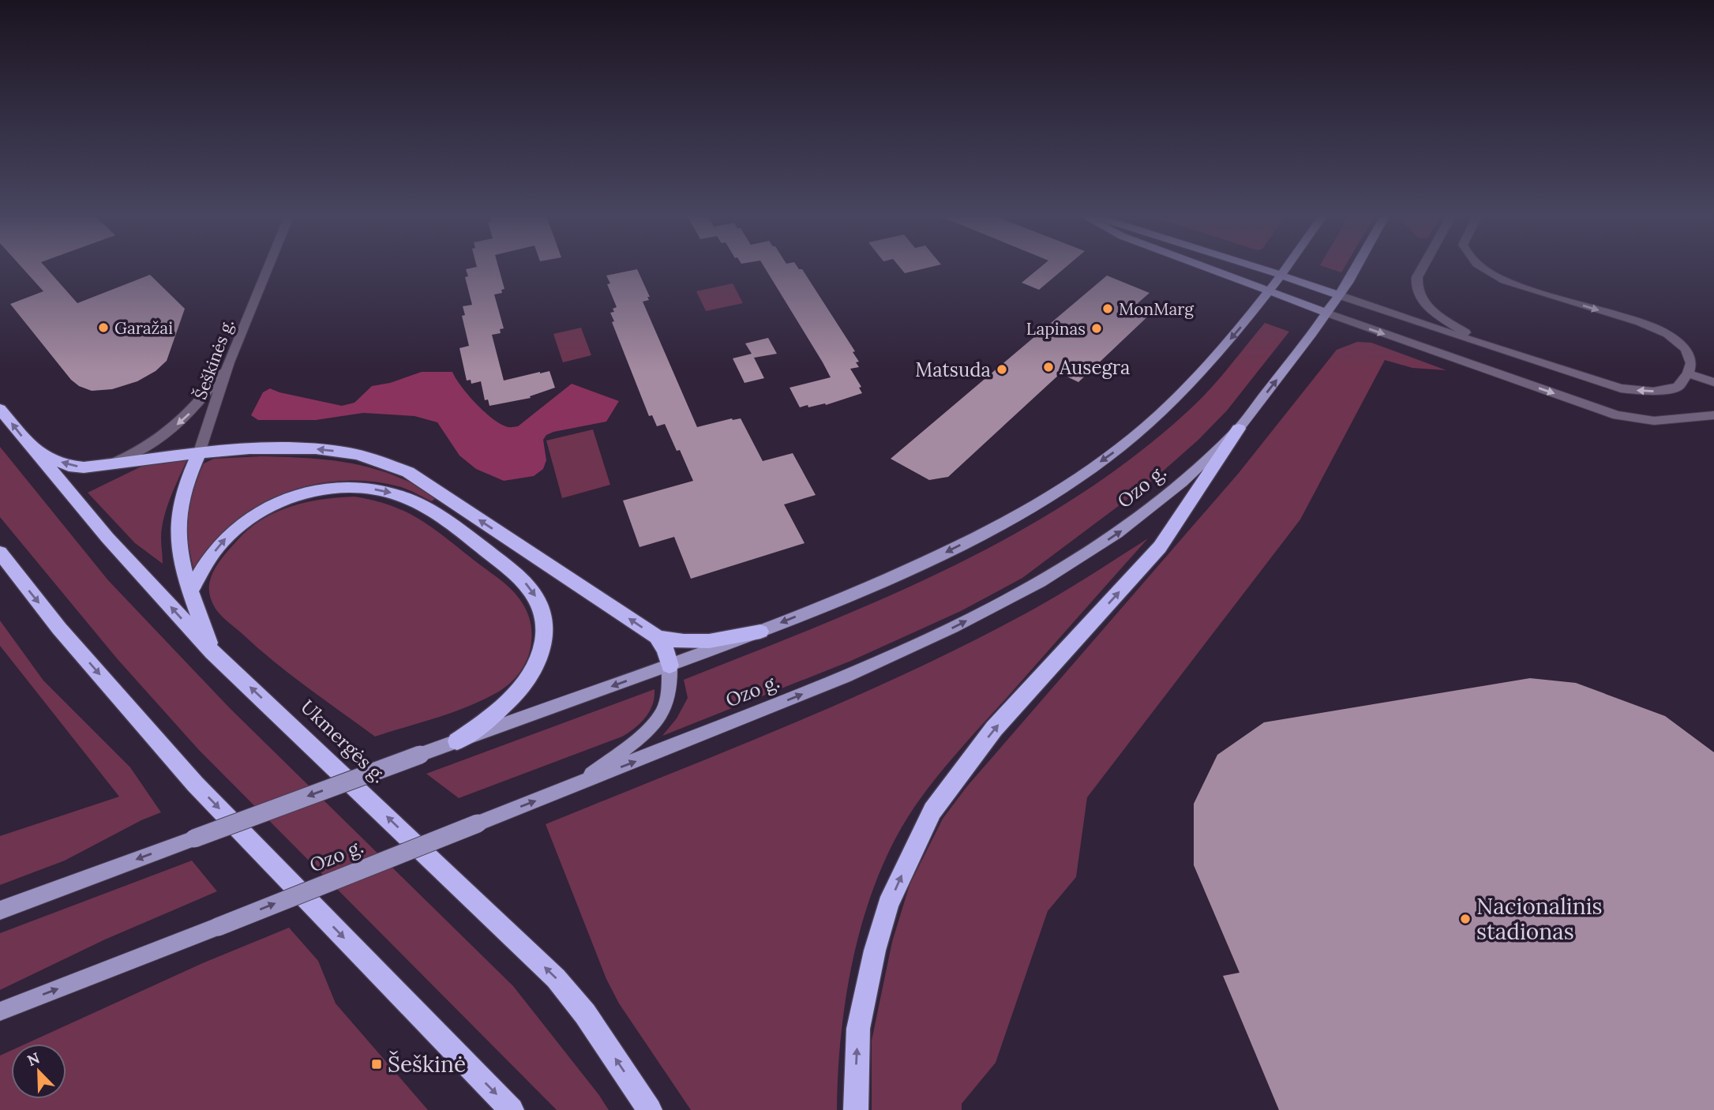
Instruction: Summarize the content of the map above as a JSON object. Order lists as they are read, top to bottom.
{
  "streets": {
    "highway": ["Ukmergės g."],
    "main road": ["Ozo g."],
    "street": ["Šeškinės g."]
  },
  "places": {
    "other": [
      "MonMarg",
      "Garažai",
      "Lapinas",
      "Ausegra",
      "Matsuda",
      "Nacionalinis stadionas"
    ],
    "transit": ["Šeškinė"]
  },
  "north": "top left"
}
